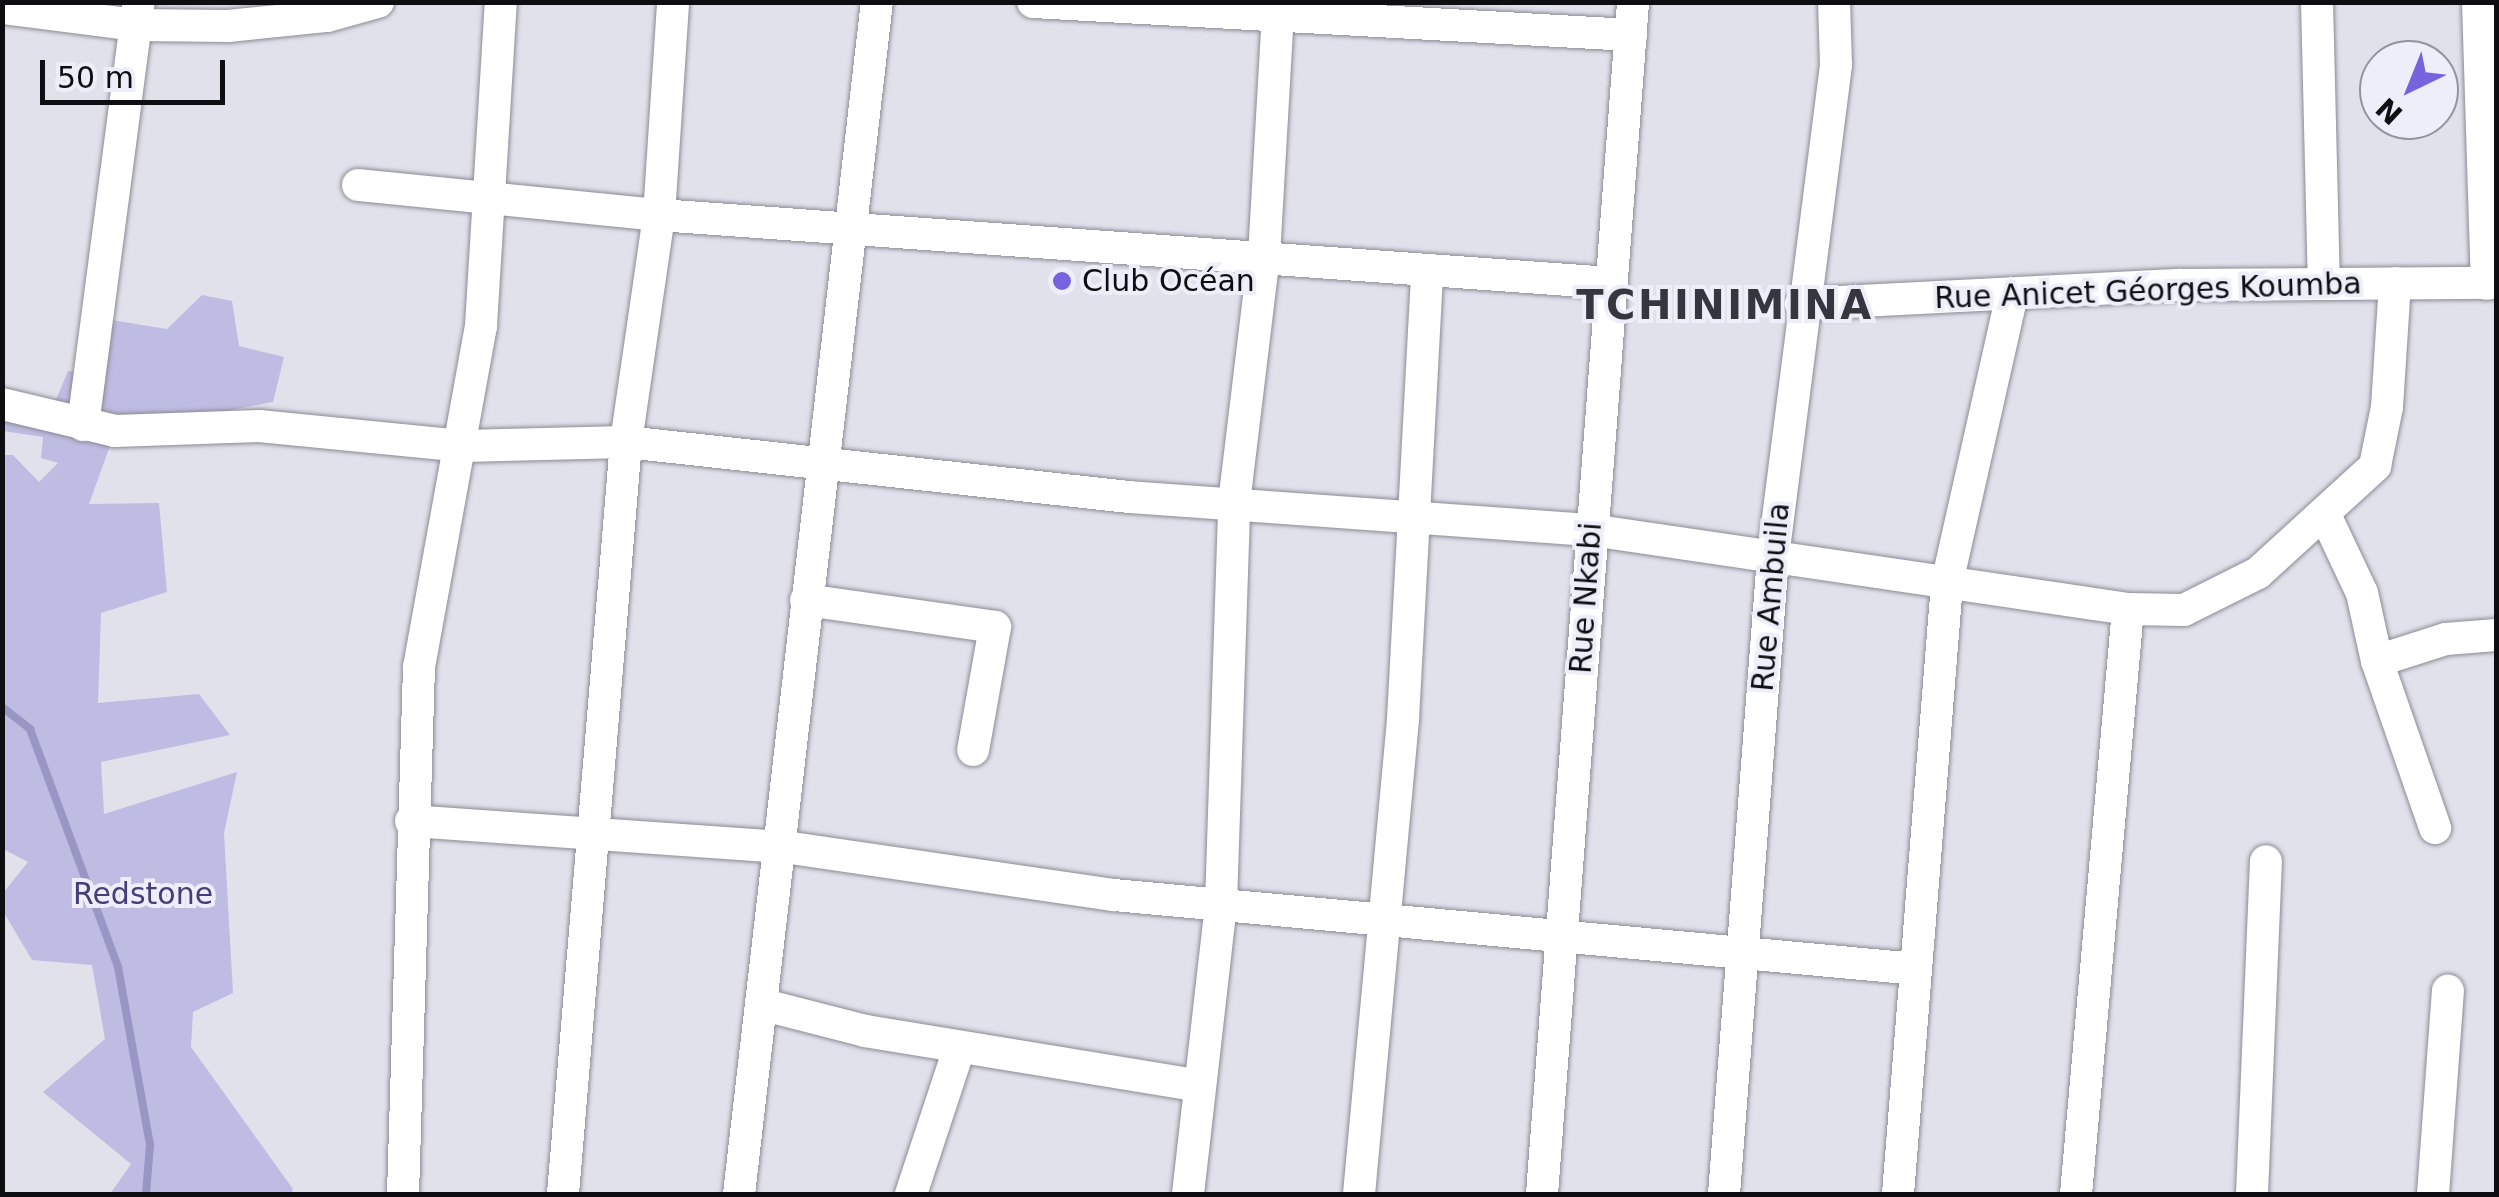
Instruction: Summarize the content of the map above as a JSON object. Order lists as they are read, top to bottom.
{
  "streets": {
    "street": ["Rue Anicet Géorges Koumba", "Rue Ambuila", "Rue Nkabi"]
  },
  "crossings": [
    ["Rue Anicet Géorges Koumba", "Rue Ambuila"]
  ],
  "districts": ["TCHINIMINA"],
  "parks": ["Redstone"],
  "places": ["Club Océan"],
  "scale_bar": "50 m",
  "north": "bottom left"
}
